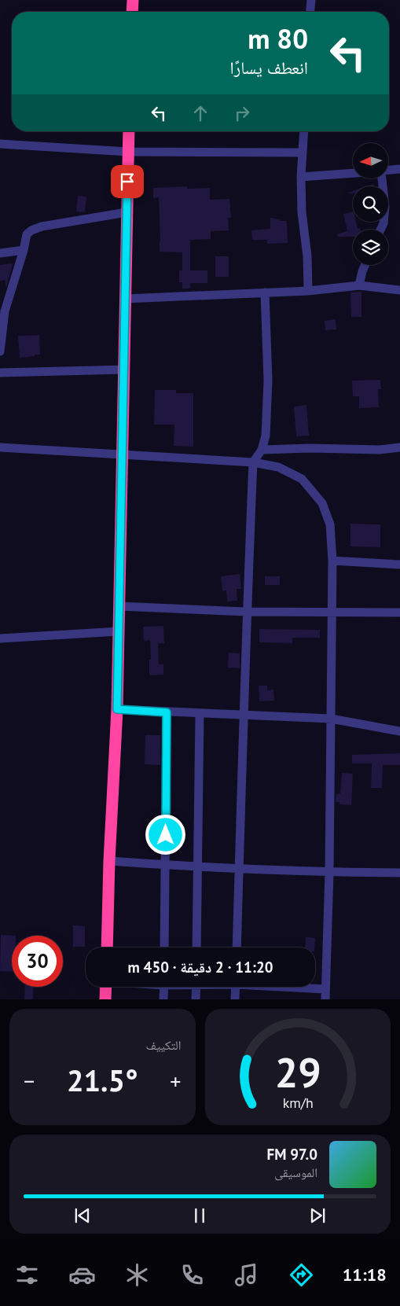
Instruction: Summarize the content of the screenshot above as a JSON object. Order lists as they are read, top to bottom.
{
  "north": "left",
  "page": {
    "turn": ["80 m", "انعطف يسارًا"],
    "limit": "30",
    "trip": "11:20 · 2 دقيقة · 450 m",
    "tile": "التكييف",
    "heat": ["−", "21.5°", "+"],
    "song": ["97.0 FM", "الموسيقى"],
    "tabs": "11:18",
    "gauge": ["29", "km/h"]
  }
}
